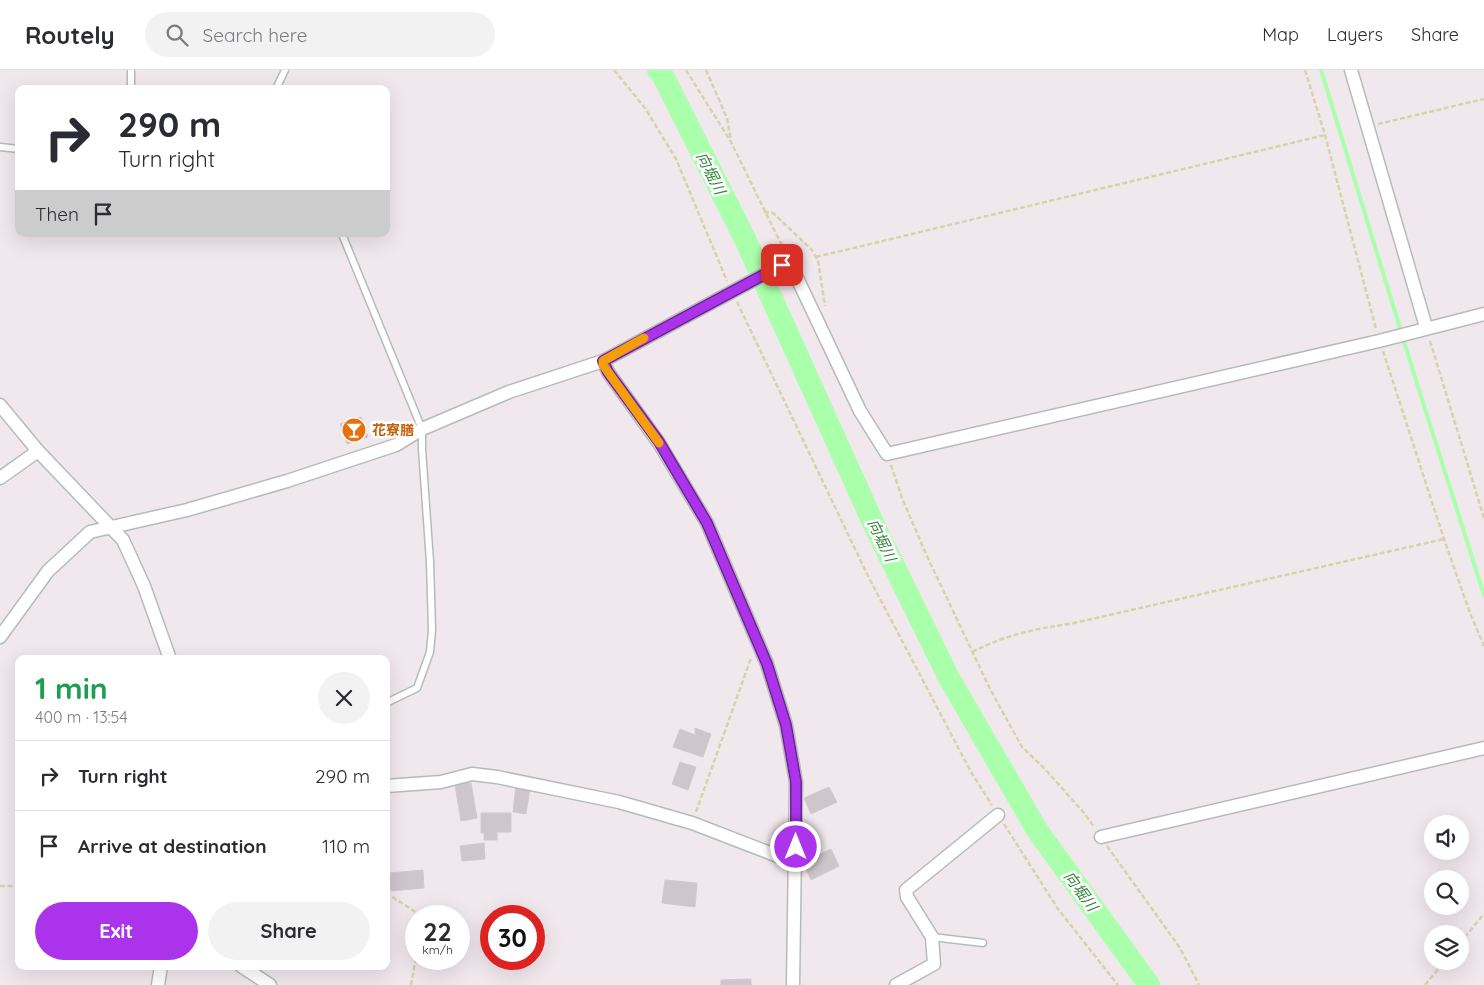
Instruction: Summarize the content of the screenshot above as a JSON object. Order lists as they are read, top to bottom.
{
  "water": ["向堀川"],
  "places": {
    "bar": ["花寮膳"]
  },
  "page": {
    "header": "Routely",
    "search": "Search here",
    "nav": ["Map", "Layers", "Share"],
    "turn": ["290 m", "Turn right"],
    "then": "Then",
    "heading": ["1 min", "400 m · 13:54"],
    "list": [
      {
        "name": "Turn right",
        "value": "290 m"
      },
      {
        "name": "Arrive at destination",
        "value": "110 m"
      }
    ],
    "buttons": ["Exit", "Share"],
    "speed": "22 km/h",
    "limit": "30"
  }
}
